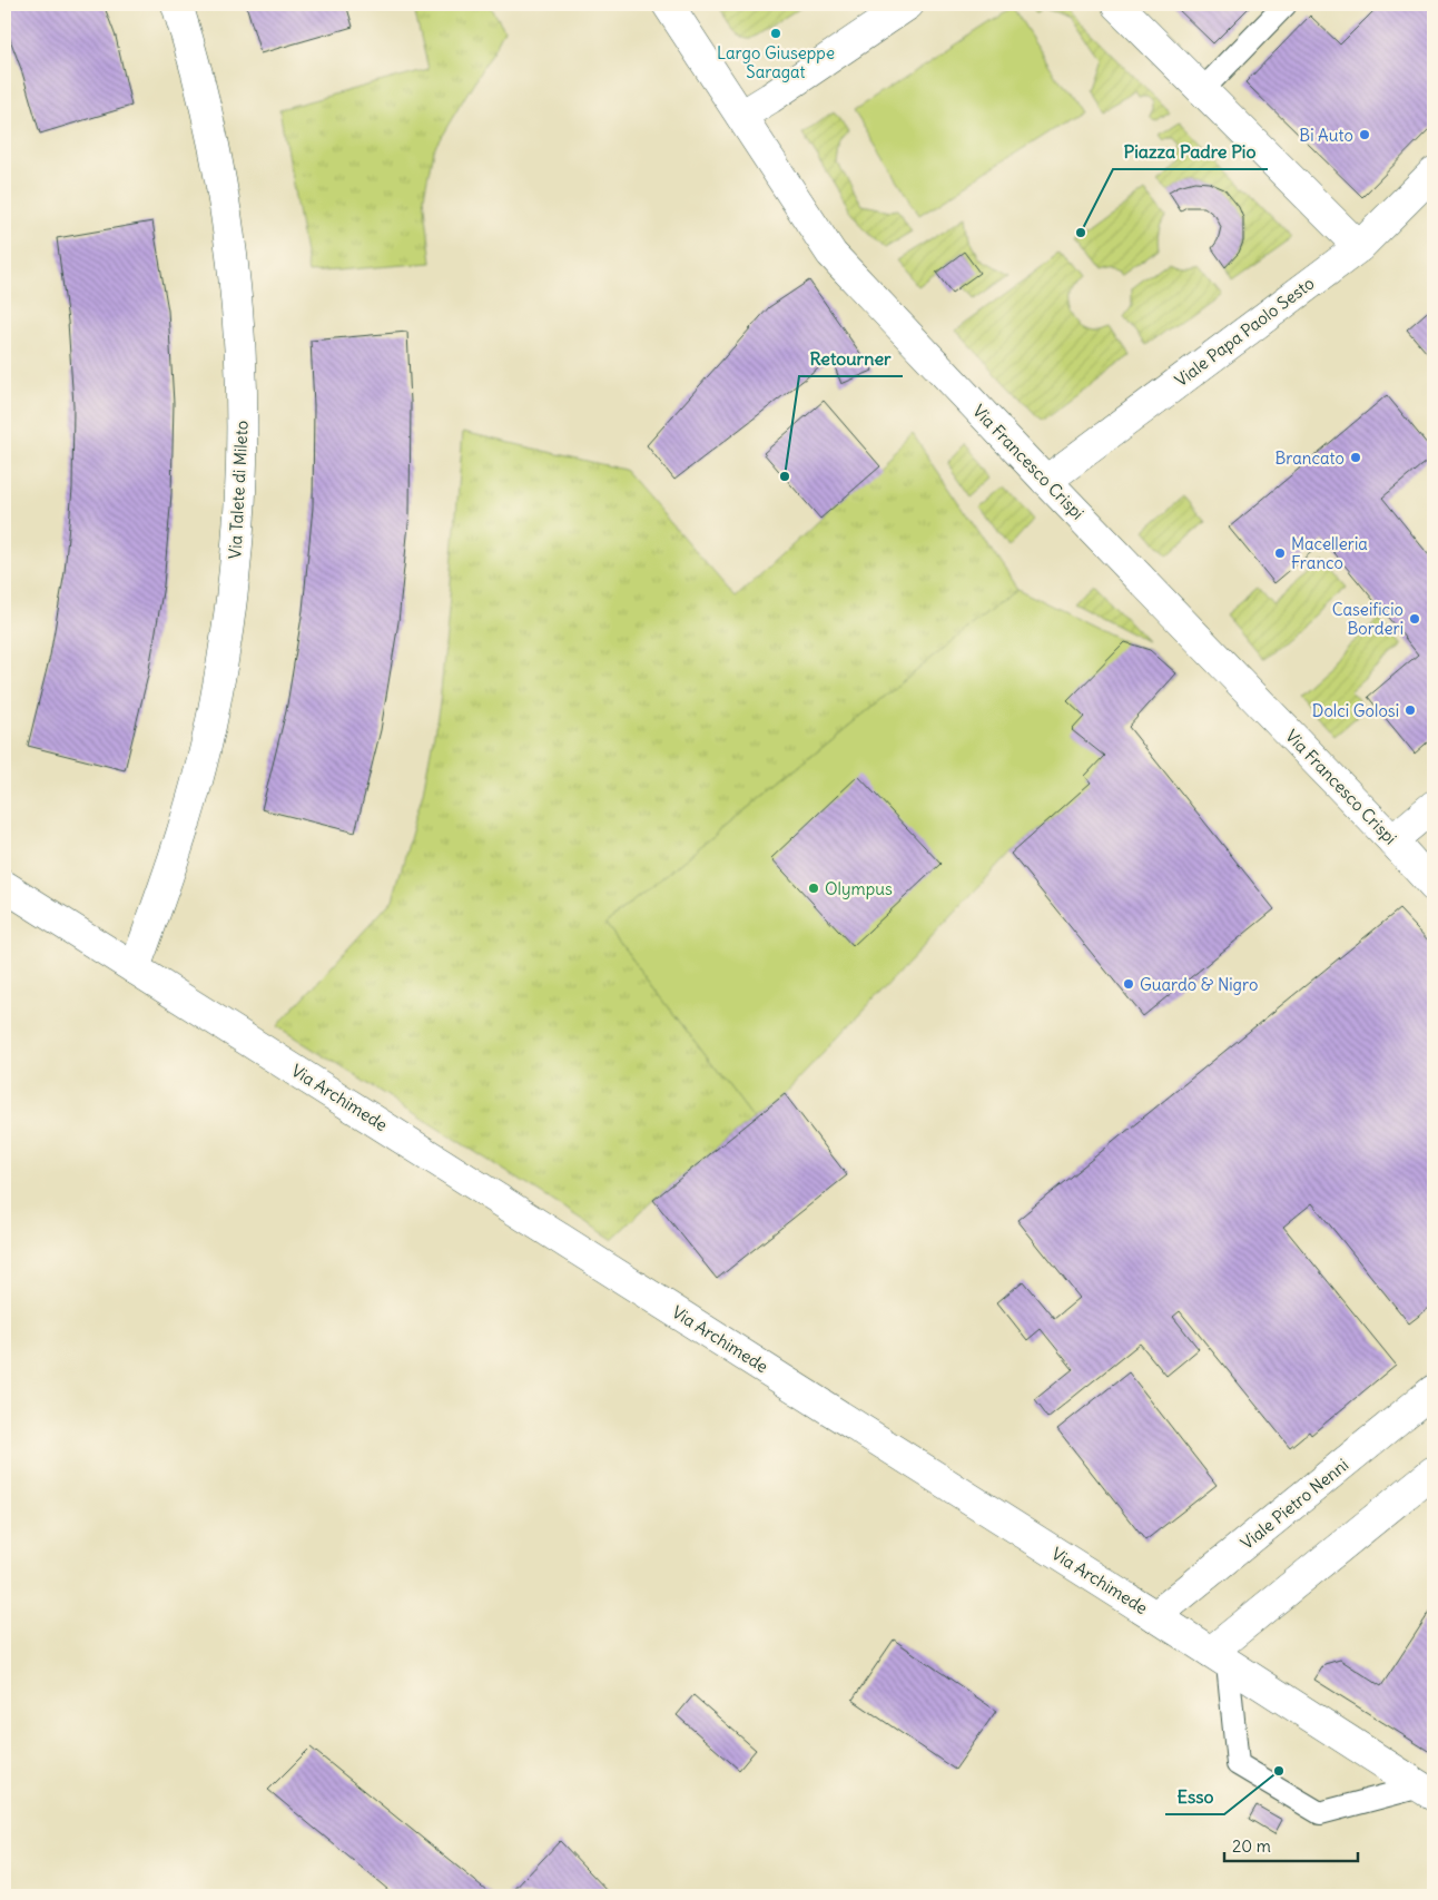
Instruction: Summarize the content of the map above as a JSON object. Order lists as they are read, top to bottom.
{
  "streets": {
    "street": [
      "Viale Papa Paolo Sesto",
      "Via Francesco Crispi",
      "Via Talete di Mileto",
      "Via Archimede",
      "Viale Pietro Nenni"
    ]
  },
  "crossings": [
    ["Viale Papa Paolo Sesto", "Via Francesco Crispi"],
    ["Via Talete di Mileto", "Via Archimede"],
    ["Via Archimede", "Viale Pietro Nenni"]
  ],
  "places": [
    "Largo Giuseppe Saragat",
    "Bi Auto",
    "Piazza Padre Pio",
    "Brancato",
    "Retourner",
    "Macelleria Franco",
    "Caseificio Borderi",
    "Dolci Golosi",
    "Olympus",
    "Guardo & Nigro",
    "Esso"
  ],
  "scale_bar": "20 m"
}
